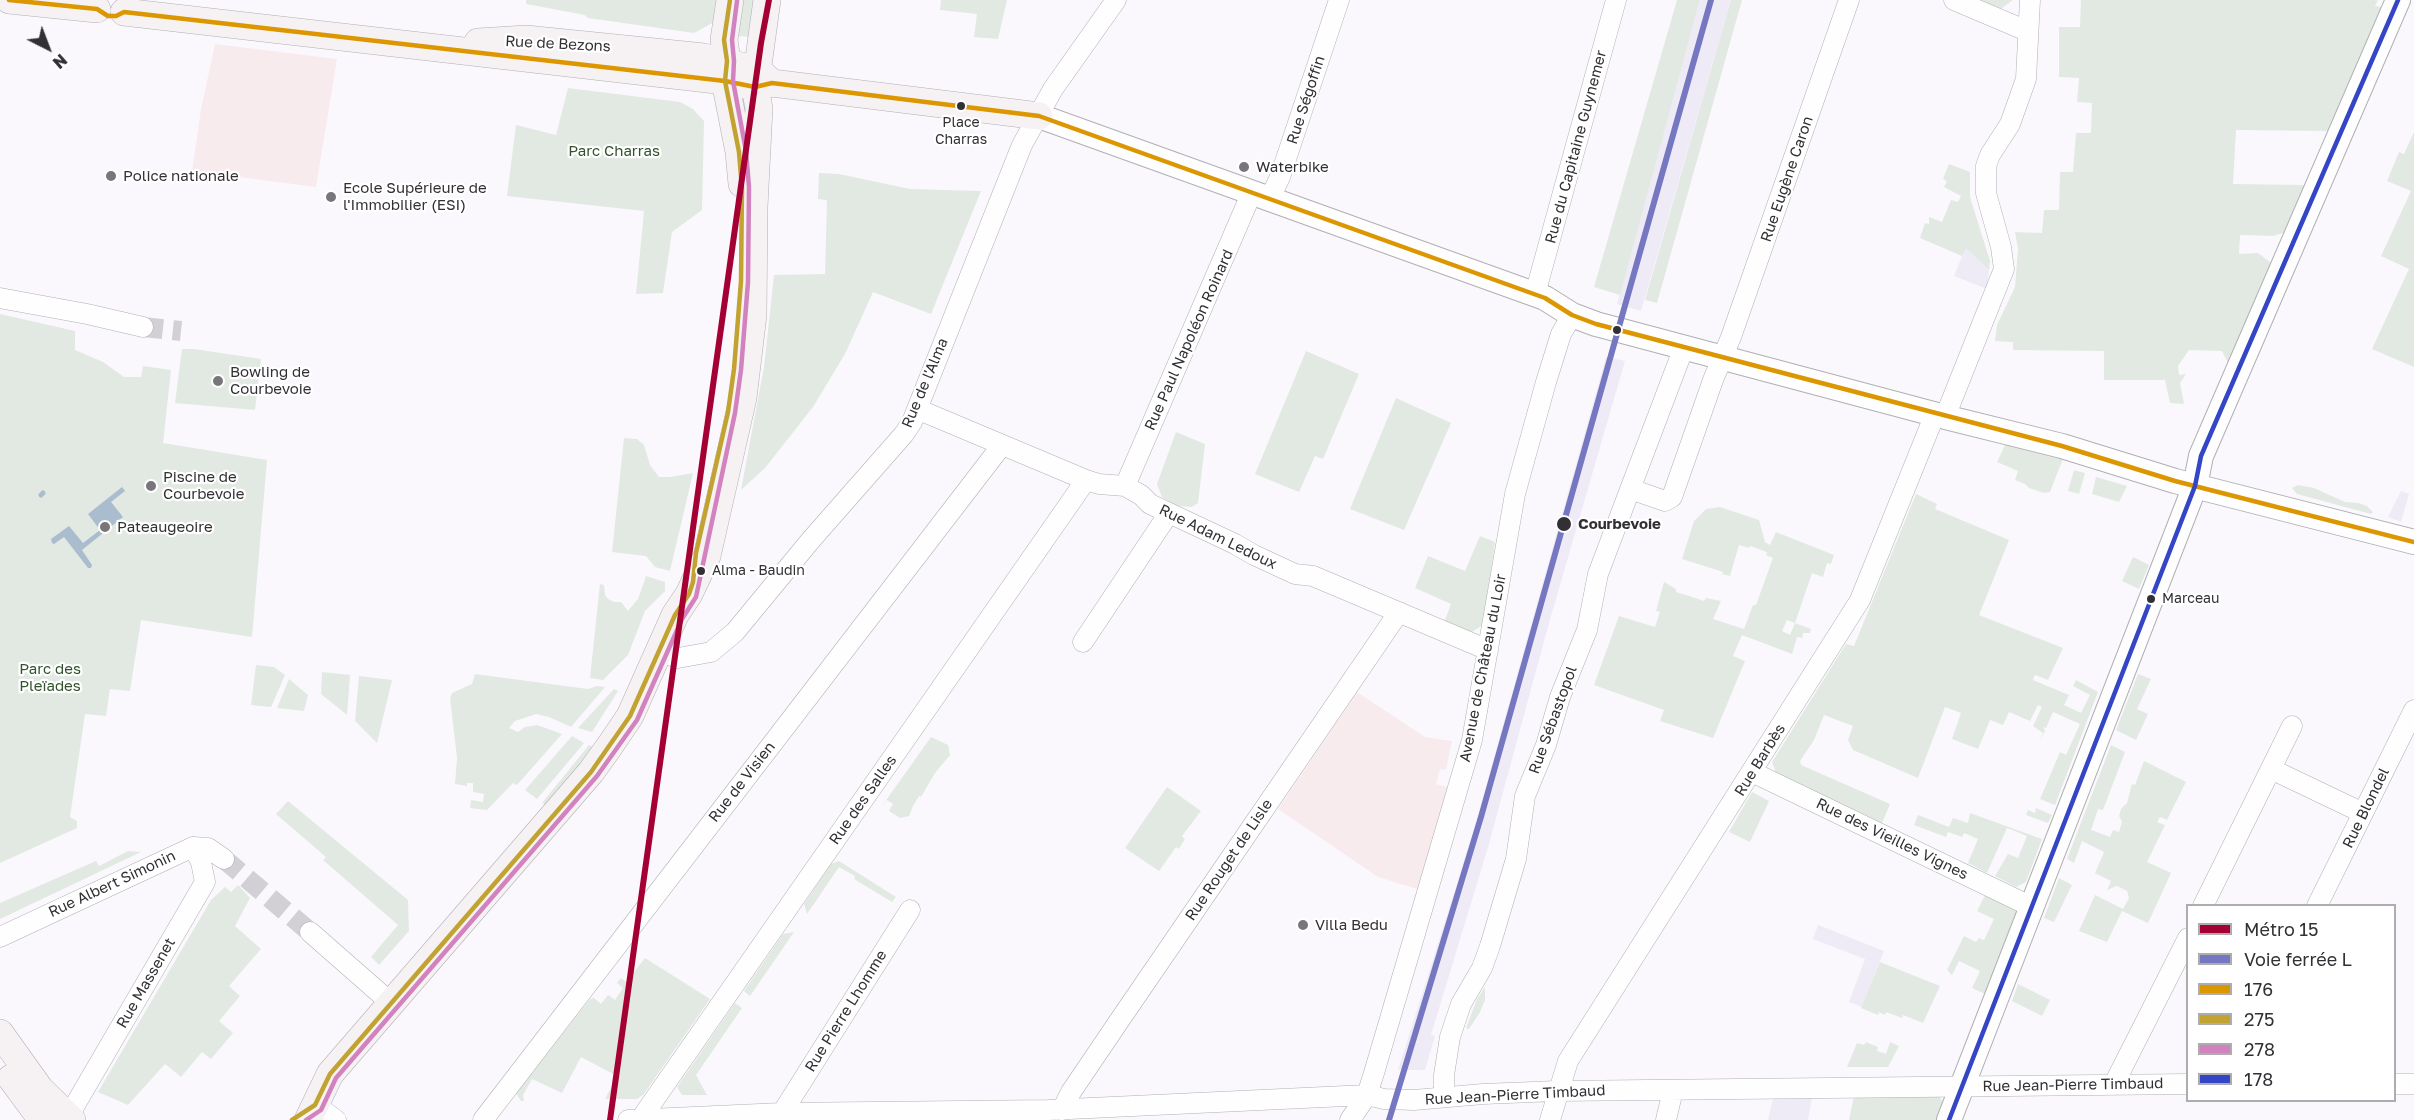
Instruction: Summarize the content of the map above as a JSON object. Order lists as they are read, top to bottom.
{
  "streets": {
    "main road": ["Rue de Bezons"],
    "street": [
      "Rue Ségoffin",
      "Rue du Capitaine Guynemer",
      "Rue Eugène Caron",
      "Rue Paul Napoléon Roinard",
      "Rue de l'Alma",
      "Rue Adam Ledoux",
      "Avenue de Château du Loir",
      "Rue Sébastopol",
      "Rue Barbès",
      "Rue de Visien",
      "Rue des Salles",
      "Rue Blondel",
      "Rue des Vieilles Vignes",
      "Rue Rouget de Lisle",
      "Rue Albert Simonin",
      "Rue Massenet",
      "Rue Pierre Lhomme",
      "Rue Jean-Pierre Timbaud"
    ]
  },
  "crossings": [
    ["Rue de Bezons", "Rue Ségoffin"],
    ["Rue de Bezons", "Rue du Capitaine Guynemer"],
    ["Rue de Bezons", "Rue Eugène Caron"],
    ["Rue de Bezons", "Rue Paul Napoléon Roinard"],
    ["Rue de Bezons", "Rue de l'Alma"],
    ["Rue de Bezons", "Avenue de Château du Loir"],
    ["Rue de Bezons", "Rue Sébastopol"],
    ["Rue de Bezons", "Rue Barbès"],
    ["Rue Ségoffin", "Rue Paul Napoléon Roinard"],
    ["Rue Eugène Caron", "Rue Sébastopol"],
    ["Rue Paul Napoléon Roinard", "Rue Adam Ledoux"],
    ["Rue de l'Alma", "Rue Adam Ledoux"],
    ["Rue Adam Ledoux", "Avenue de Château du Loir"],
    ["Rue Adam Ledoux", "Rue de Visien"],
    ["Rue Adam Ledoux", "Rue des Salles"],
    ["Rue Adam Ledoux", "Rue Rouget de Lisle"],
    ["Avenue de Château du Loir", "Rue Jean-Pierre Timbaud"],
    ["Rue Sébastopol", "Rue Jean-Pierre Timbaud"],
    ["Rue Barbès", "Rue des Vieilles Vignes"],
    ["Rue Barbès", "Rue Jean-Pierre Timbaud"],
    ["Rue des Salles", "Rue Jean-Pierre Timbaud"],
    ["Rue Rouget de Lisle", "Rue Jean-Pierre Timbaud"],
    ["Rue Albert Simonin", "Rue Massenet"],
    ["Rue Pierre Lhomme", "Rue Jean-Pierre Timbaud"]
  ],
  "parks": ["Parc Charras", "Parc des Pleïades"],
  "places": [
    "Place Charras",
    "Waterbike",
    "Police nationale",
    "Ecole Supérieure de l'Immobilier (ESI)",
    "Bowling de Courbevoie",
    "Piscine de Courbevoie",
    "Courbevoie",
    "Pateaugeoire",
    "Alma - Baudin",
    "Marceau",
    "Villa Bedu"
  ],
  "lines": [
    "metro line 15",
    "rail line L",
    "transit line 176",
    "transit line 275",
    "transit line 178",
    "transit line 278"
  ],
  "legend": [
    "Métro 15",
    "Voie ferrée L",
    "176",
    "275",
    "278",
    "178"
  ],
  "north": "bottom right"
}
